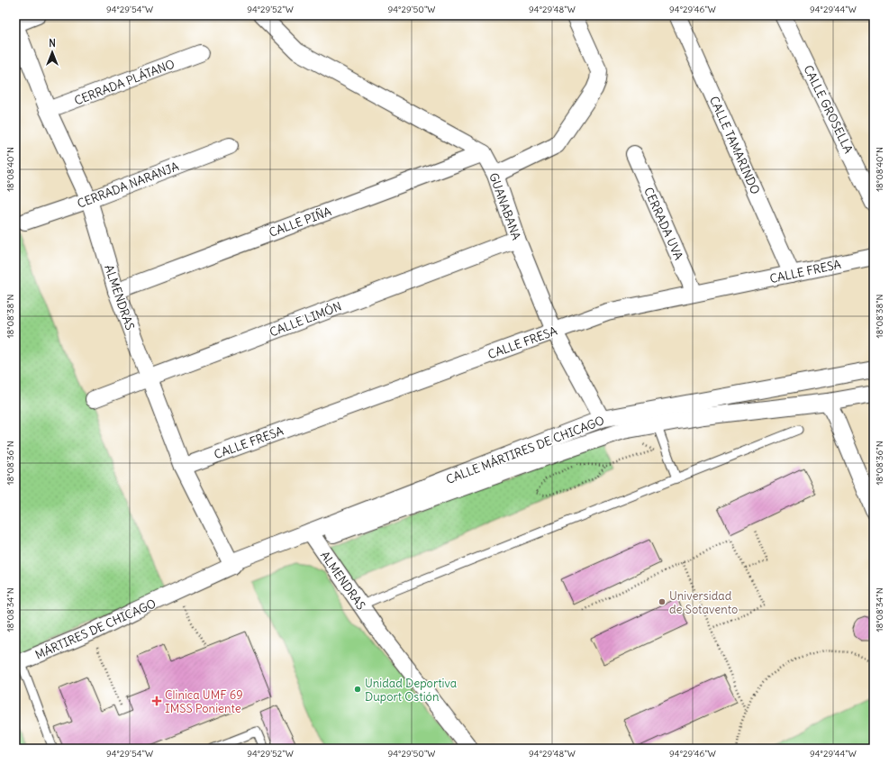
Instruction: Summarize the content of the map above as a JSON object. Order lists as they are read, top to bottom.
{
  "streets": {
    "street": [
      "CERRADA PLÁTANO",
      "CALLE GROSELLA",
      "CALLE TAMARINDO",
      "CERRADA NARANJA",
      "GUANABANA",
      "CALLE PIÑA",
      "CERRADA UVA",
      "CALLE FRESA",
      "ALMENDRAS",
      "CALLE LIMÓN",
      "CALLE MÁRTIRES DE CHICAGO",
      "MÁRTIRES DE CHICAGO"
    ]
  },
  "crossings": [
    ["CERRADA PLÁTANO", "ALMENDRAS"],
    ["CALLE TAMARINDO", "CALLE FRESA"],
    ["CERRADA NARANJA", "ALMENDRAS"],
    ["GUANABANA", "CALLE PIÑA"],
    ["GUANABANA", "CALLE FRESA"],
    ["GUANABANA", "CALLE LIMÓN"],
    ["GUANABANA", "CALLE MÁRTIRES DE CHICAGO"],
    ["CALLE PIÑA", "ALMENDRAS"],
    ["CERRADA UVA", "CALLE FRESA"],
    ["CALLE FRESA", "ALMENDRAS"],
    ["ALMENDRAS", "CALLE LIMÓN"],
    ["ALMENDRAS", "CALLE MÁRTIRES DE CHICAGO"],
    ["CALLE MÁRTIRES DE CHICAGO", "MÁRTIRES DE CHICAGO"]
  ],
  "places": {
    "other": ["Universidad de Sotavento", "Unidad Deportiva Duport Ostión"],
    "health": ["Clinica UMF 69 IMSS Poniente"]
  },
  "north": "top",
  "coordinates": [
    "94°29'54\"W",
    "94°29'52\"W",
    "94°29'50\"W",
    "94°29'48\"W",
    "94°29'46\"W",
    "94°29'44\"W",
    "18°08'40\"N",
    "18°08'38\"N",
    "18°08'36\"N",
    "18°08'34\"N"
  ]
}
